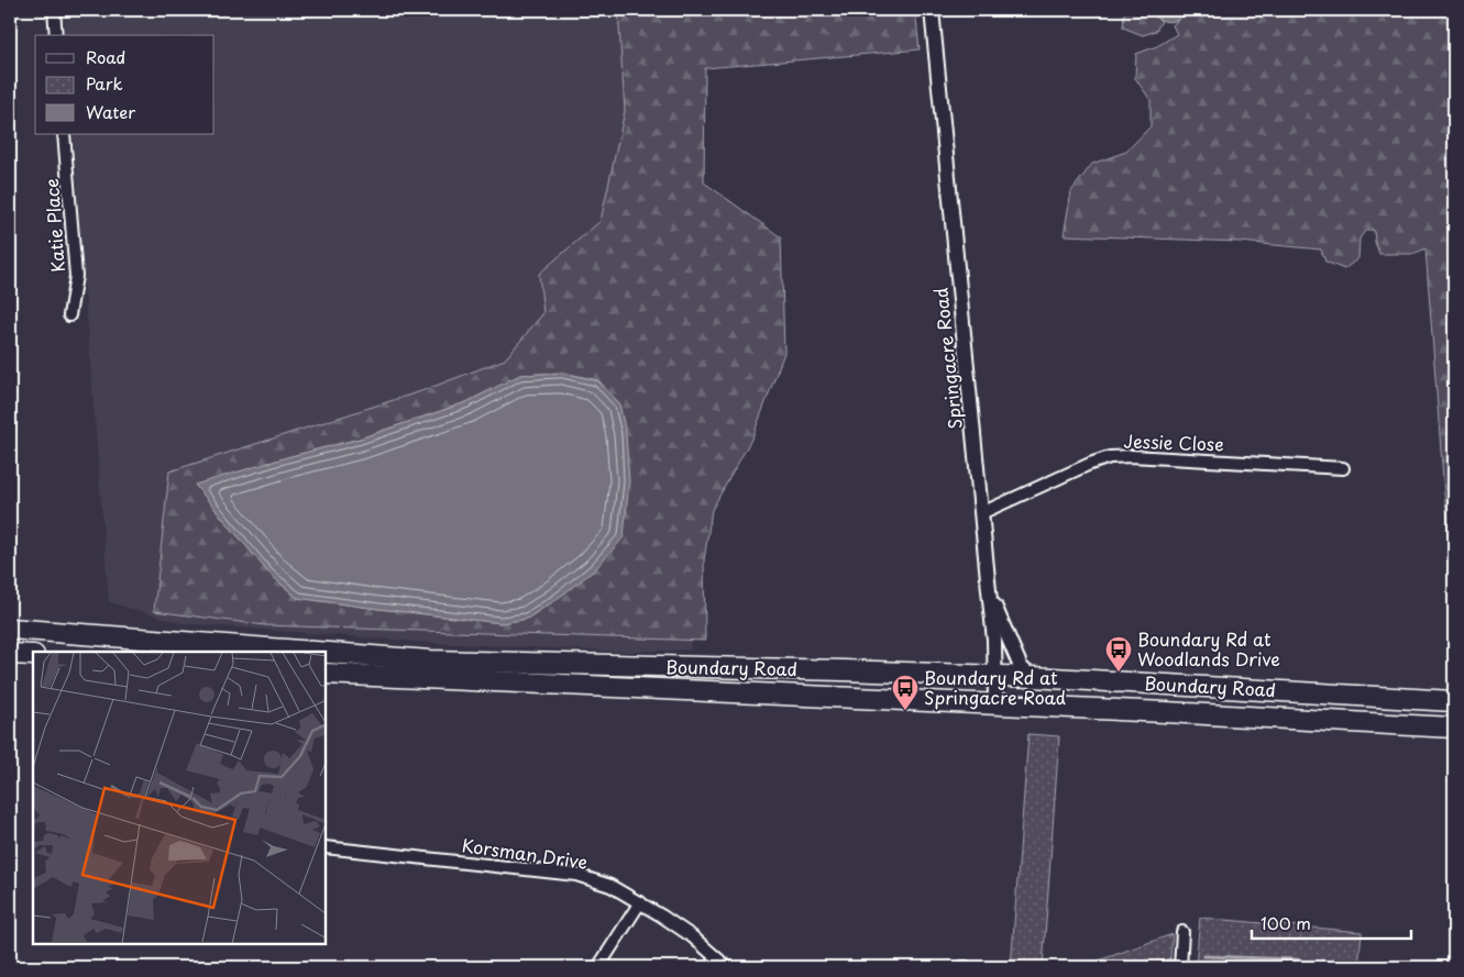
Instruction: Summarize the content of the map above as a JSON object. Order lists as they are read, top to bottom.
{
  "streets": {
    "highway": ["Boundary Road"],
    "street": [
      "Katie Place",
      "Springacre Road",
      "Jessie Close",
      "Korsman Drive"
    ]
  },
  "crossings": [
    ["Springacre Road", "Jessie Close"],
    ["Springacre Road", "Boundary Road"]
  ],
  "places": {
    "bus stop": ["Boundary Rd at Woodlands Drive", "Boundary Rd at Springacre Road"]
  },
  "legend": ["Road", "Park", "Water"],
  "scale_bar": "100 m"
}
